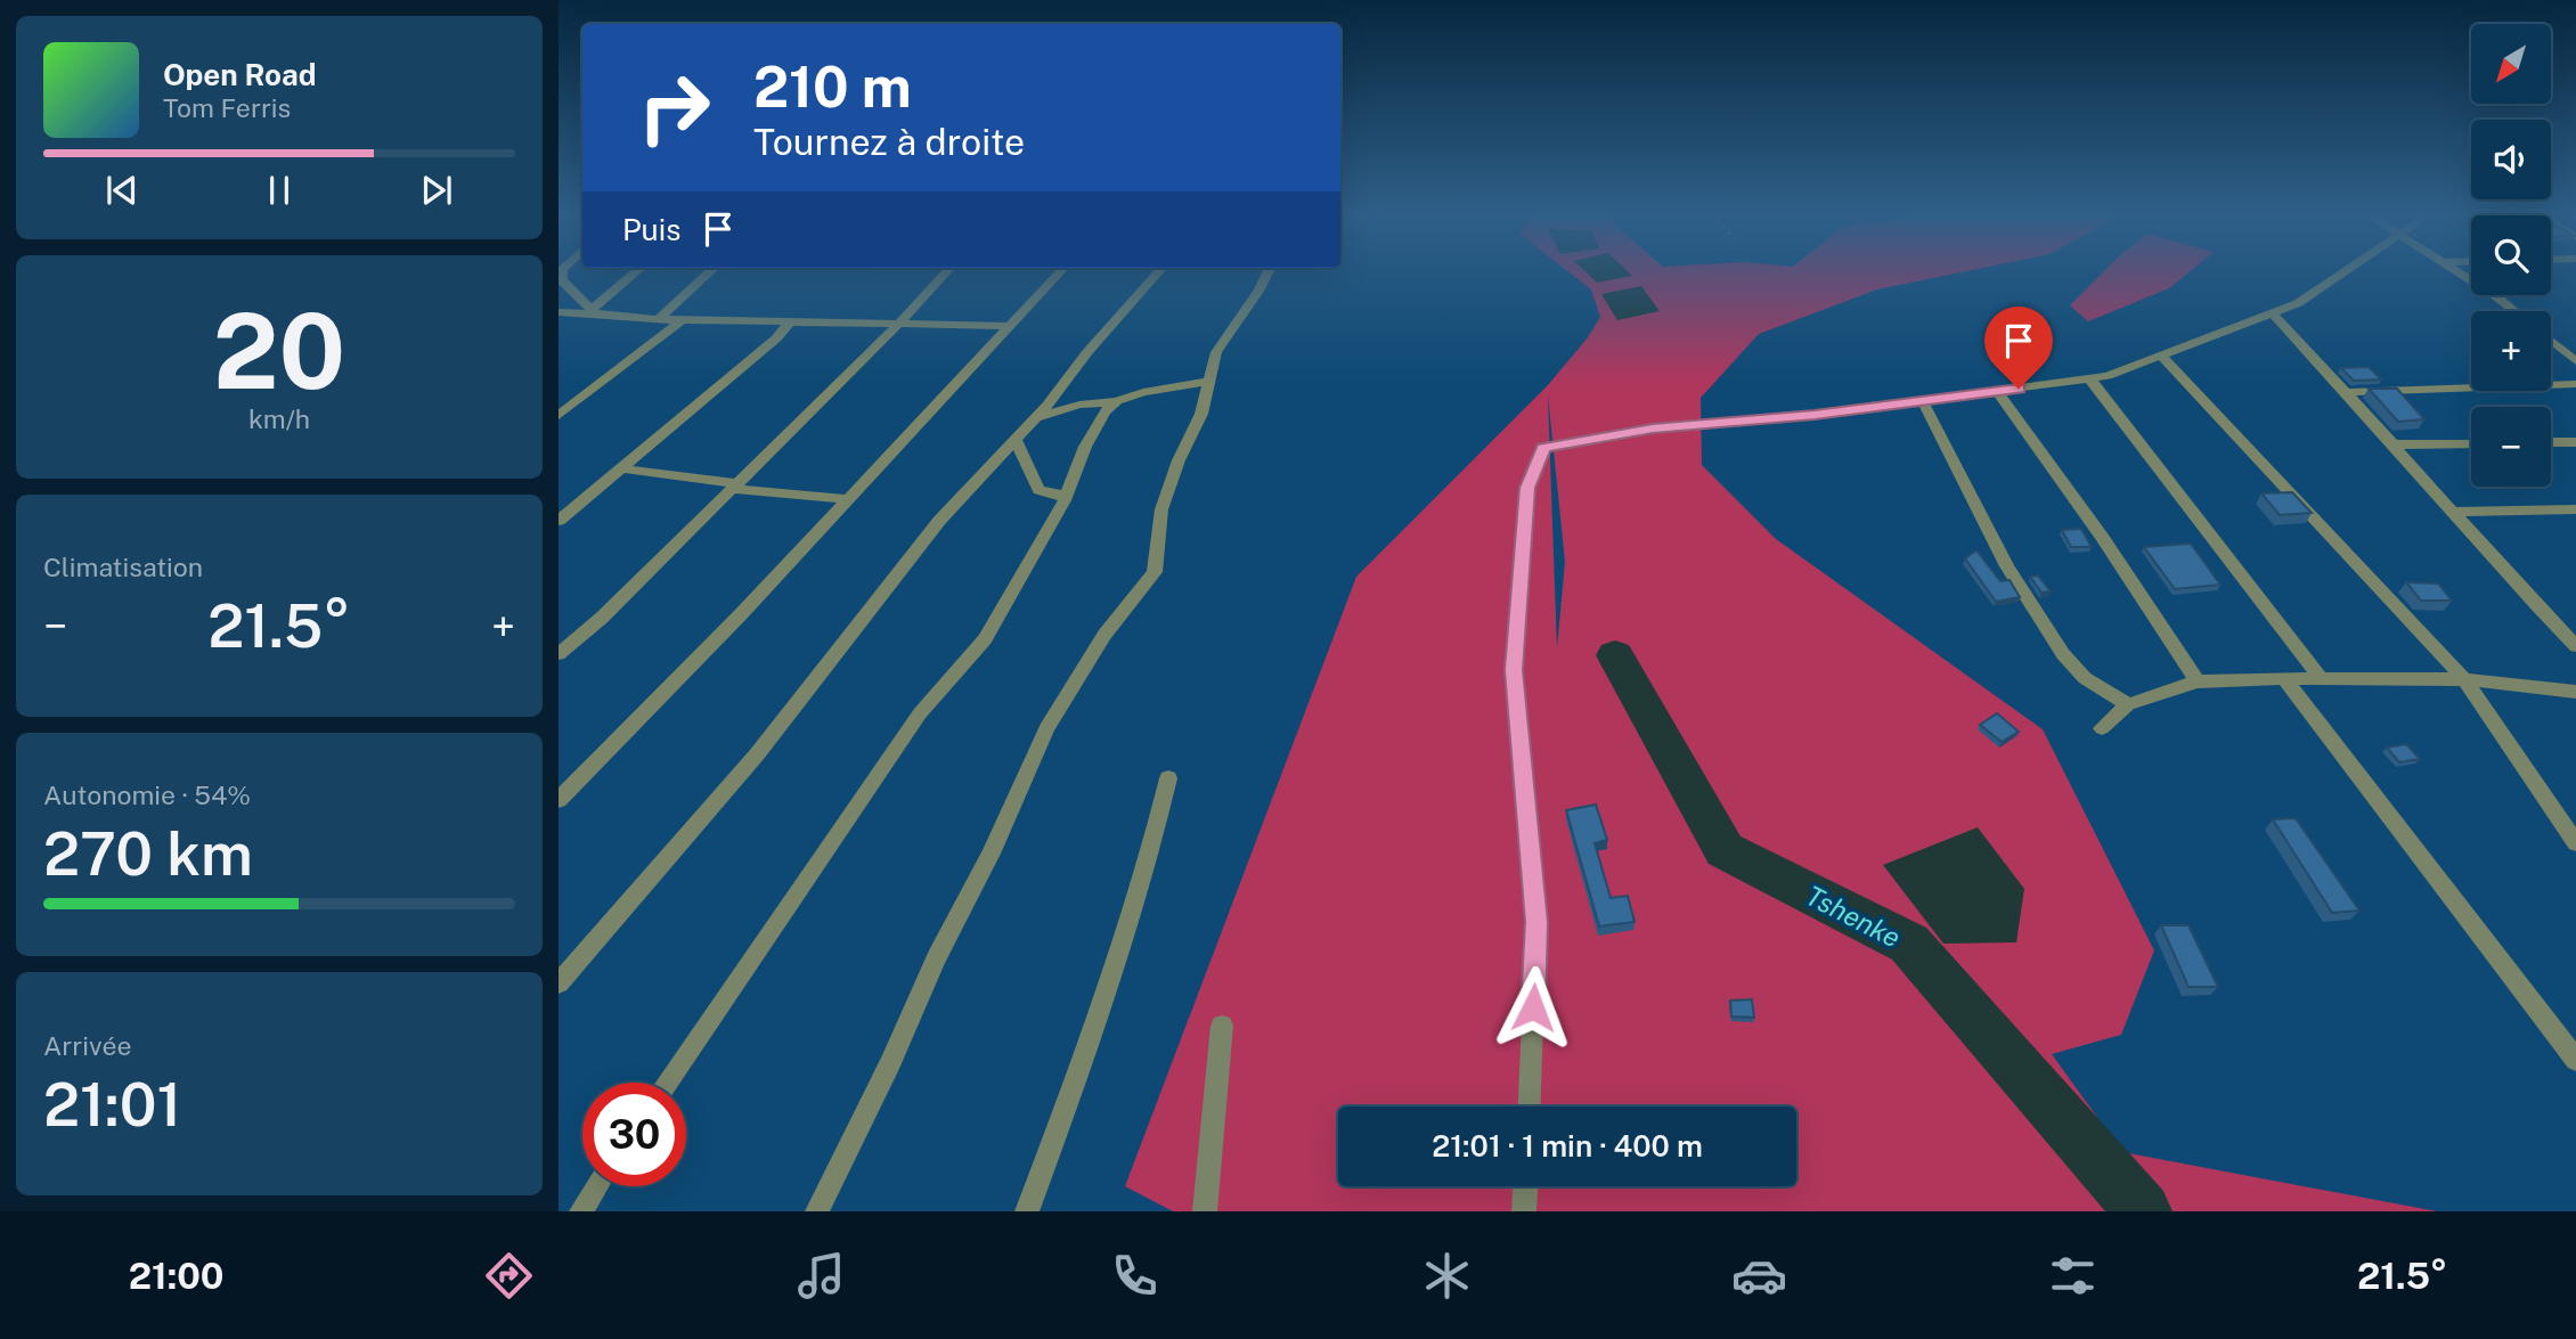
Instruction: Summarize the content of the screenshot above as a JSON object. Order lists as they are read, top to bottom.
{
  "water": ["Tshenke"],
  "north": "bottom left",
  "page": {
    "map_buttons": ["+", "−"],
    "turn": ["210 m", "Tournez à droite"],
    "song": ["Open Road", "Tom Ferris"],
    "then": "Puis",
    "tile": [
      ["20", "km/h"],
      "Climatisation",
      ["Autonomie · 54%", "270 km"],
      ["Arrivée", "21:01"]
    ],
    "heat": ["−", "21.5°", "+"],
    "limit": "30",
    "trip": "21:01 · 1 min · 400 m",
    "tabs": ["21:00", "21.5°"]
  }
}
